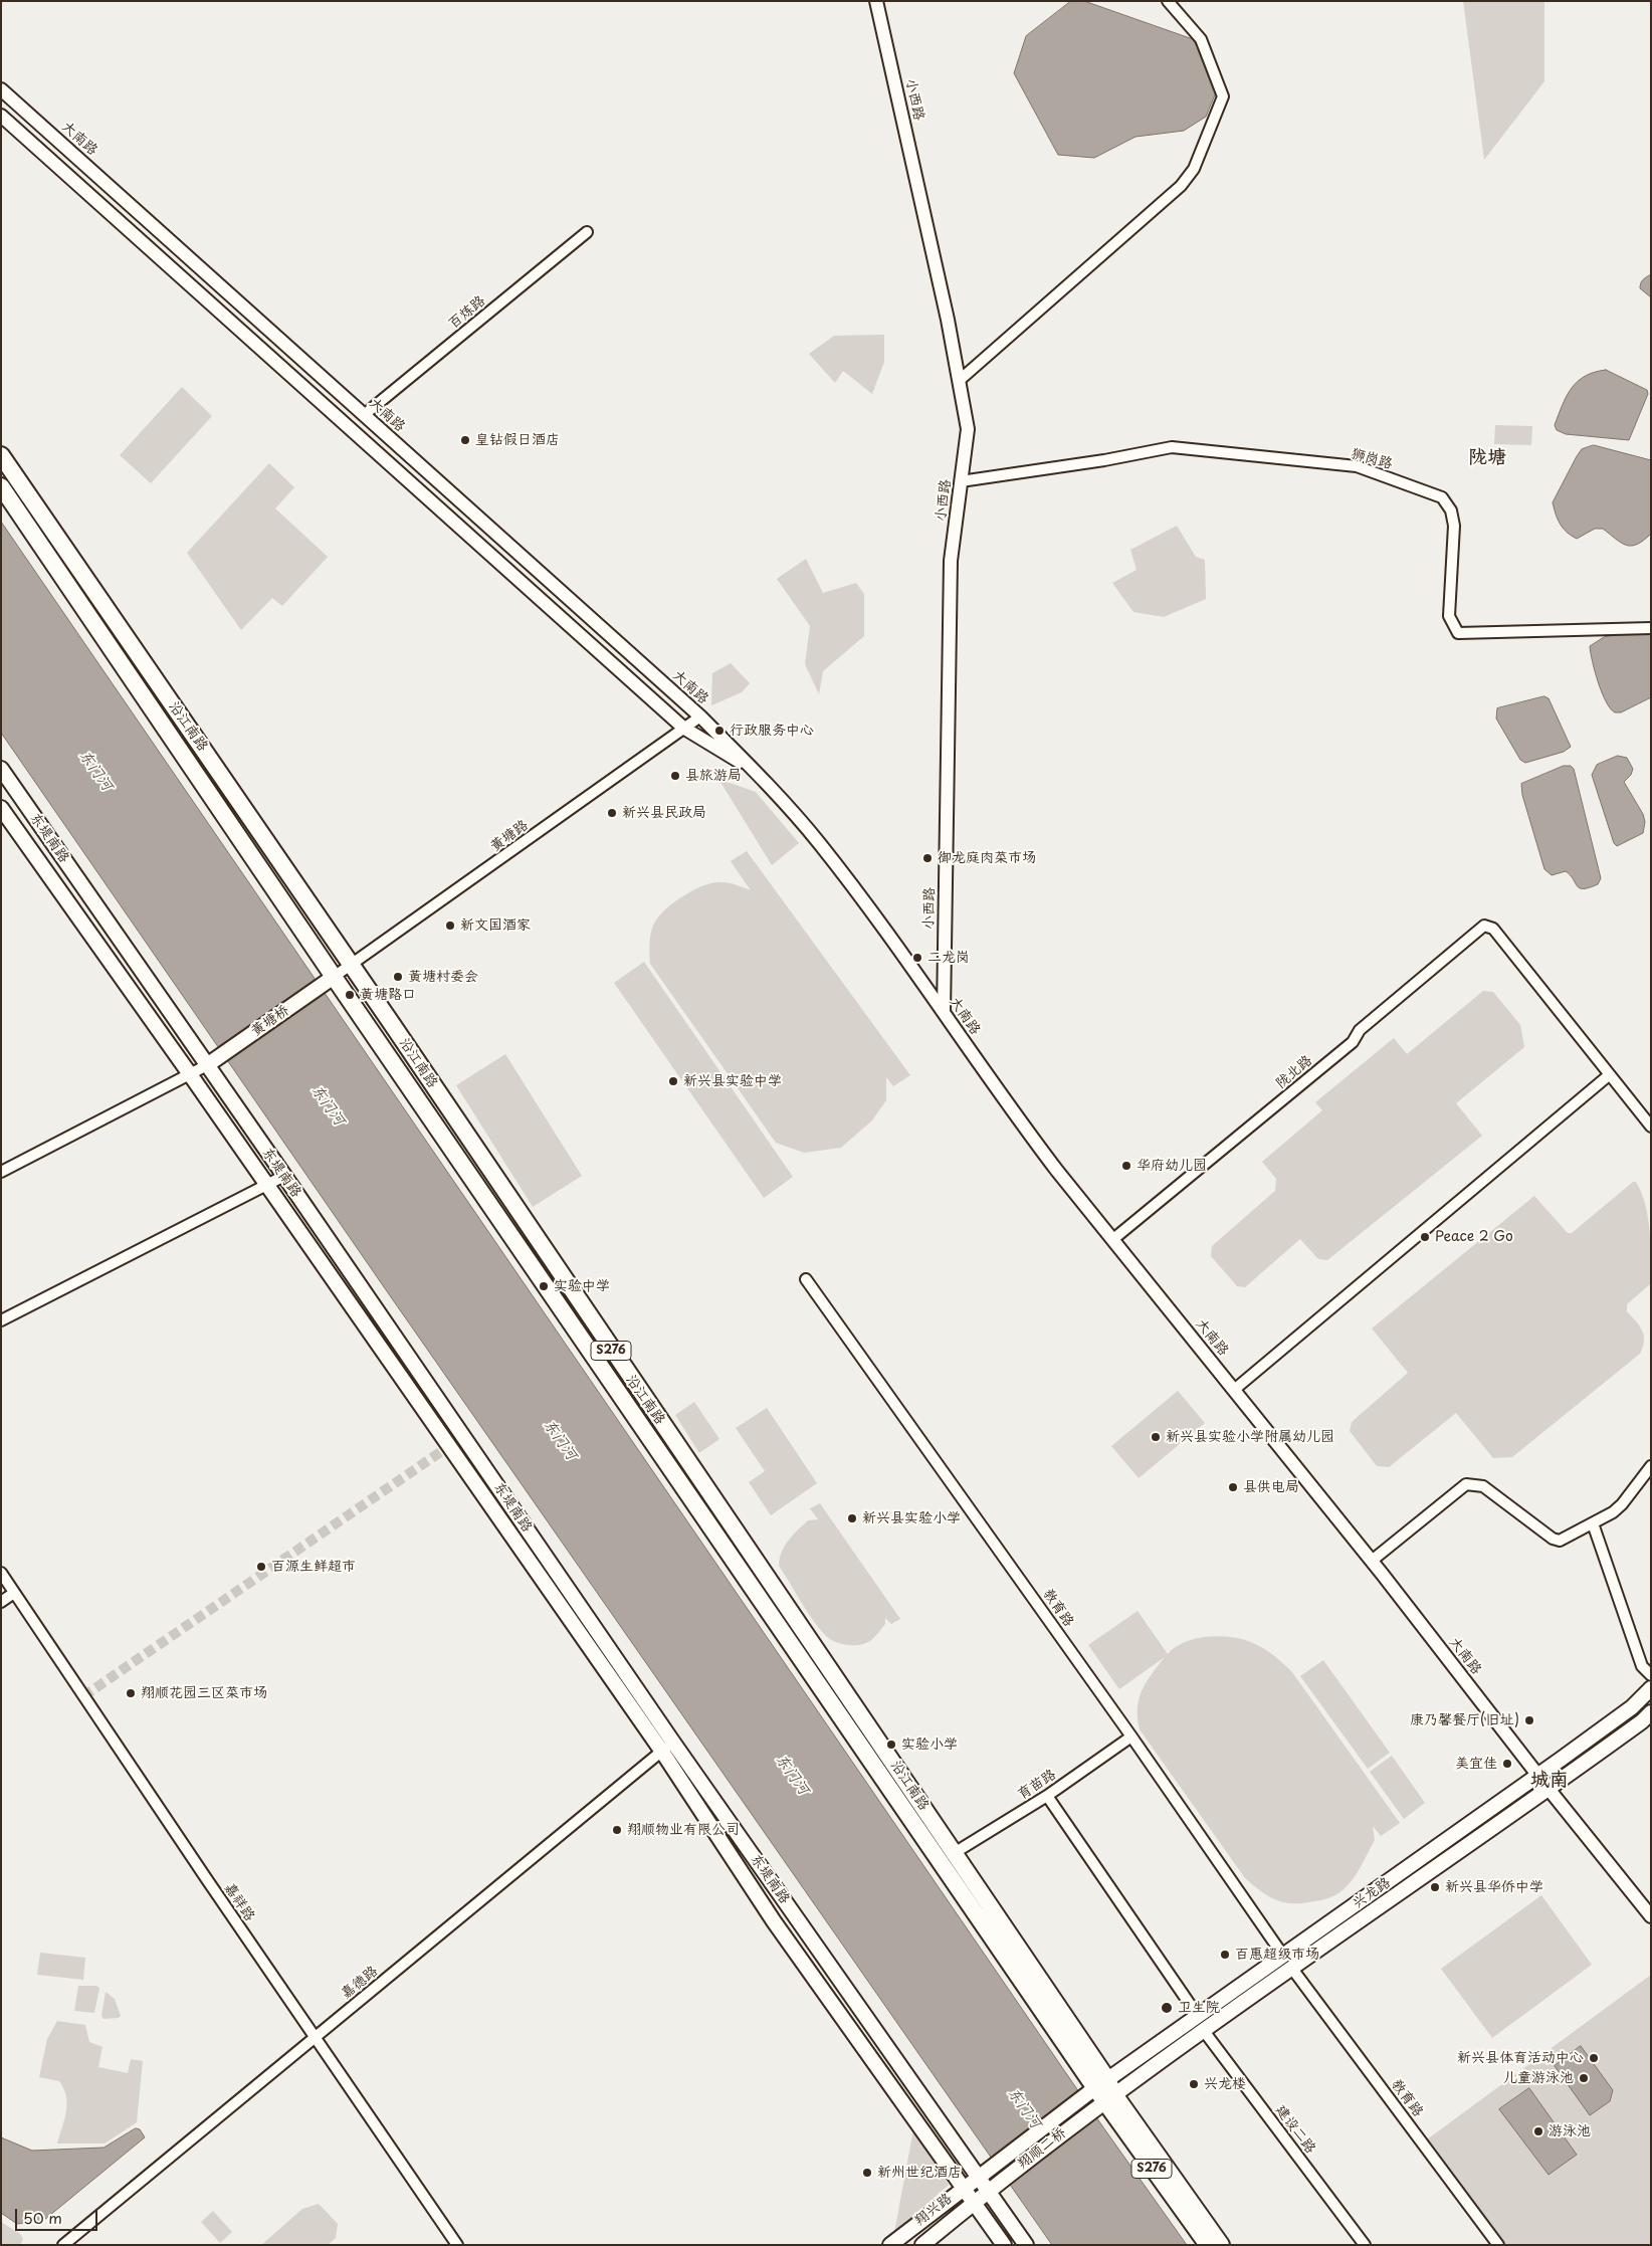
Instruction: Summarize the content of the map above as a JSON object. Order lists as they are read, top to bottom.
{
  "streets": {
    "main road": [
      "沿江南路",
      "东堤南路",
      "黄塘桥",
      "S276",
      "兴龙路",
      "翔顺二桥",
      "翔兴路"
    ],
    "street": [
      "小西路",
      "大南路",
      "百炼路",
      "狮岗路",
      "黄塘路",
      "陇北路",
      "教育路",
      "育苗路",
      "嘉祥路",
      "嘉德路",
      "建设二路"
    ]
  },
  "crossings": [
    ["小西路", "大南路"],
    ["小西路", "狮岗路"],
    ["大南路", "百炼路"],
    ["大南路", "黄塘路"],
    ["大南路", "陇北路"],
    ["大南路", "兴龙路"],
    ["沿江南路", "黄塘路"],
    ["沿江南路", "黄塘桥"],
    ["沿江南路", "育苗路"],
    ["沿江南路", "兴龙路"],
    ["沿江南路", "翔顺二桥"],
    ["黄塘路", "黄塘桥"],
    ["东堤南路", "黄塘桥"],
    ["东堤南路", "嘉德路"],
    ["东堤南路", "翔顺二桥"],
    ["东堤南路", "翔兴路"],
    ["教育路", "育苗路"],
    ["教育路", "兴龙路"],
    ["兴龙路", "建设二路"],
    ["兴龙路", "翔顺二桥"],
    ["嘉祥路", "嘉德路"],
    ["翔顺二桥", "翔兴路"]
  ],
  "districts": ["陇塘", "城南"],
  "water": ["东门河"],
  "places": [
    "皇钻假日酒店",
    "行政服务中心",
    "县旅游局",
    "新兴县民政局",
    "御龙庭肉菜市场",
    "新文国酒家",
    "二龙岗",
    "黄塘村委会",
    "黄塘路口",
    "新兴县实验中学",
    "华府幼儿园",
    "Peace 2 Go",
    "实验中学",
    "新兴县实验小学附属幼儿园",
    "县供电局",
    "新兴县实验小学",
    "百源生鲜超市",
    "翔顺花园三区菜市场",
    "康乃馨餐厅(旧址)",
    "实验小学",
    "美宜佳",
    "翔顺物业有限公司",
    "新兴县华侨中学",
    "百惠超级市场",
    "卫生院",
    "新兴县体育活动中心",
    "儿童游泳池",
    "兴龙楼",
    "游泳池",
    "新州世纪酒店"
  ],
  "scale_bar": "50 m"
}
